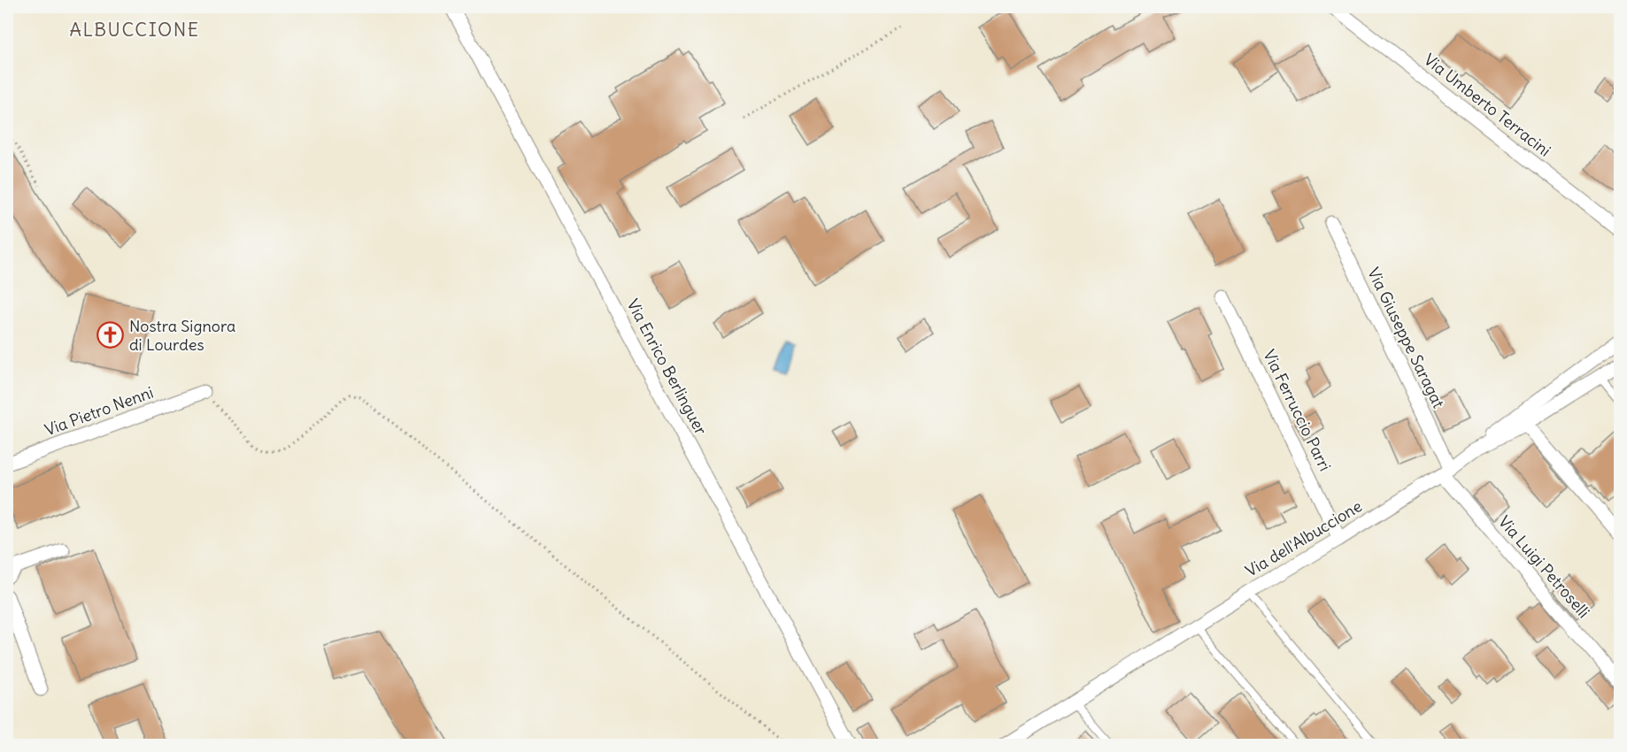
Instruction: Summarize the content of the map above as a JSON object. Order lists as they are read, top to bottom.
{
  "streets": {
    "street": [
      "Via Umberto Terracini",
      "Via Giuseppe Saragat",
      "Via Enrico Berlinguer",
      "Via Ferruccio Parri",
      "Via Pietro Nenni",
      "Via dell'Albuccione",
      "Via Luigi Petroselli"
    ]
  },
  "crossings": [
    ["Via Giuseppe Saragat", "Via dell'Albuccione"],
    ["Via Giuseppe Saragat", "Via Luigi Petroselli"],
    ["Via Ferruccio Parri", "Via dell'Albuccione"],
    ["Via dell'Albuccione", "Via Luigi Petroselli"]
  ],
  "districts": ["ALBUCCIONE"],
  "places": {
    "church": ["Nostra Signora di Lourdes"]
  }
}
